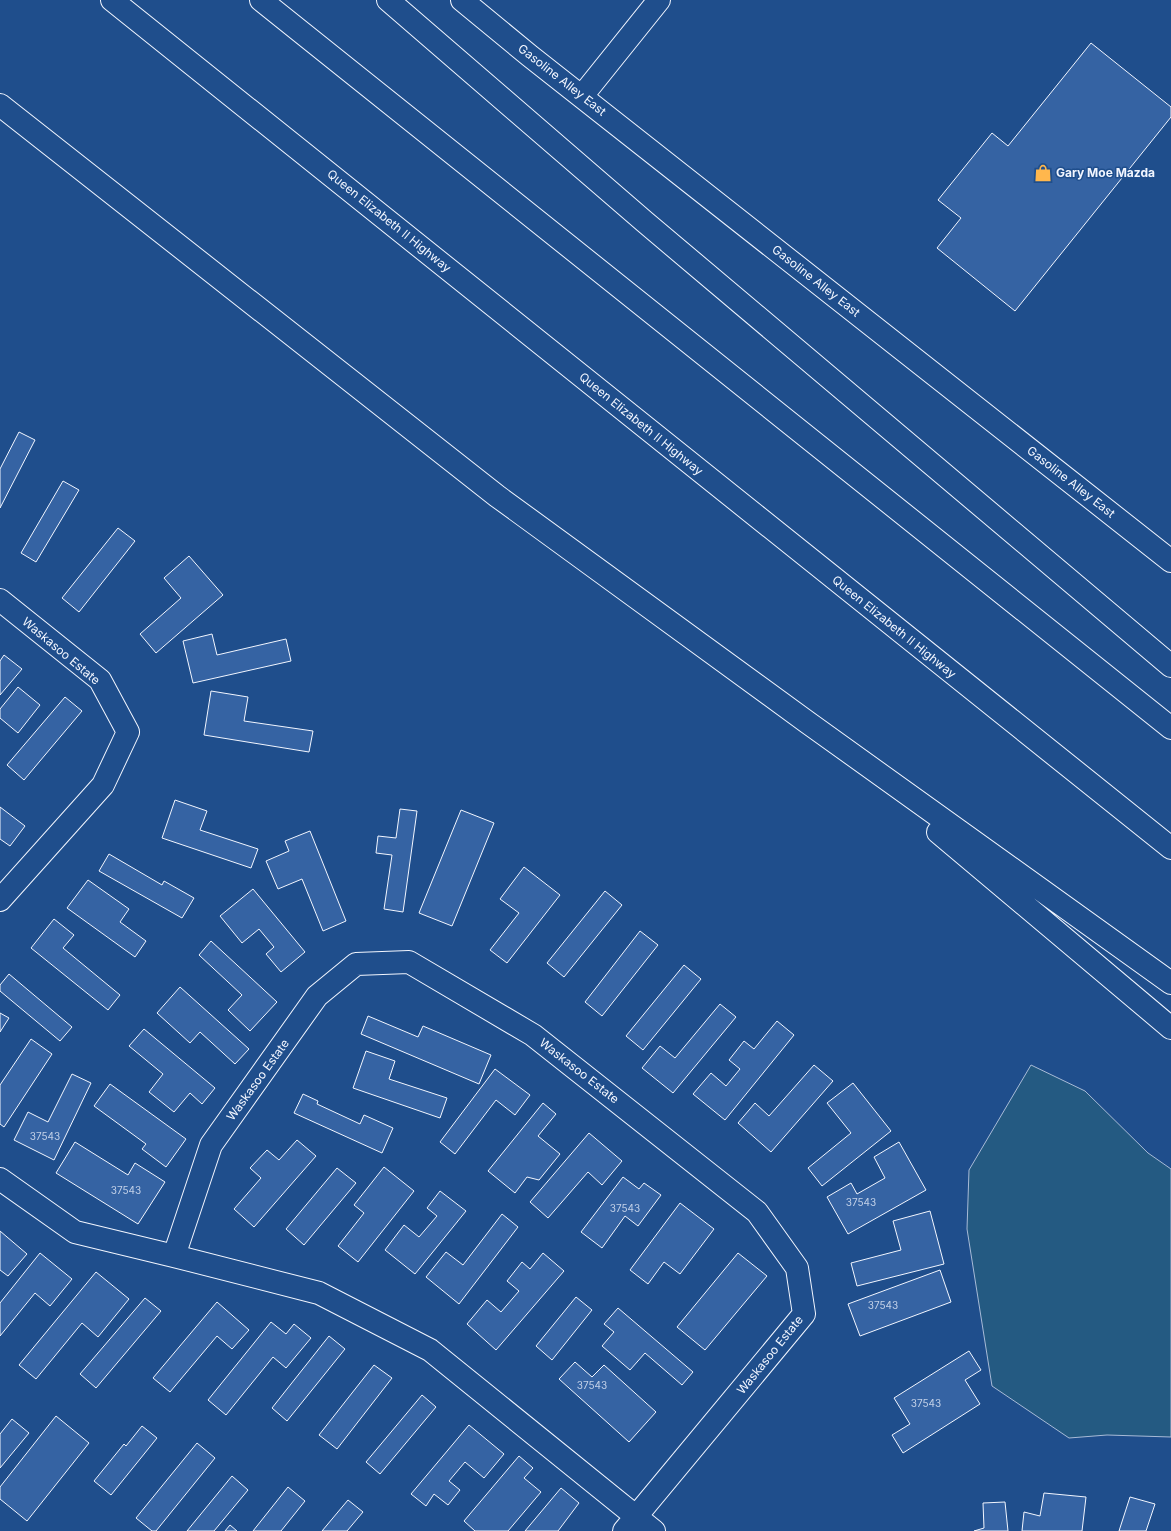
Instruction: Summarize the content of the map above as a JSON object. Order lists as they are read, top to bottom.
{
  "streets": {
    "main road": ["Gasoline Alley East", "Queen Elizabeth II Highway", "Waskasoo Estate"]
  },
  "places": {
    "shop": ["Gary Moe Mazda"]
  },
  "house_numbers": [
    "37543",
    "37543",
    "37543",
    "37543",
    "37543",
    "37543",
    "37543"
  ]
}
